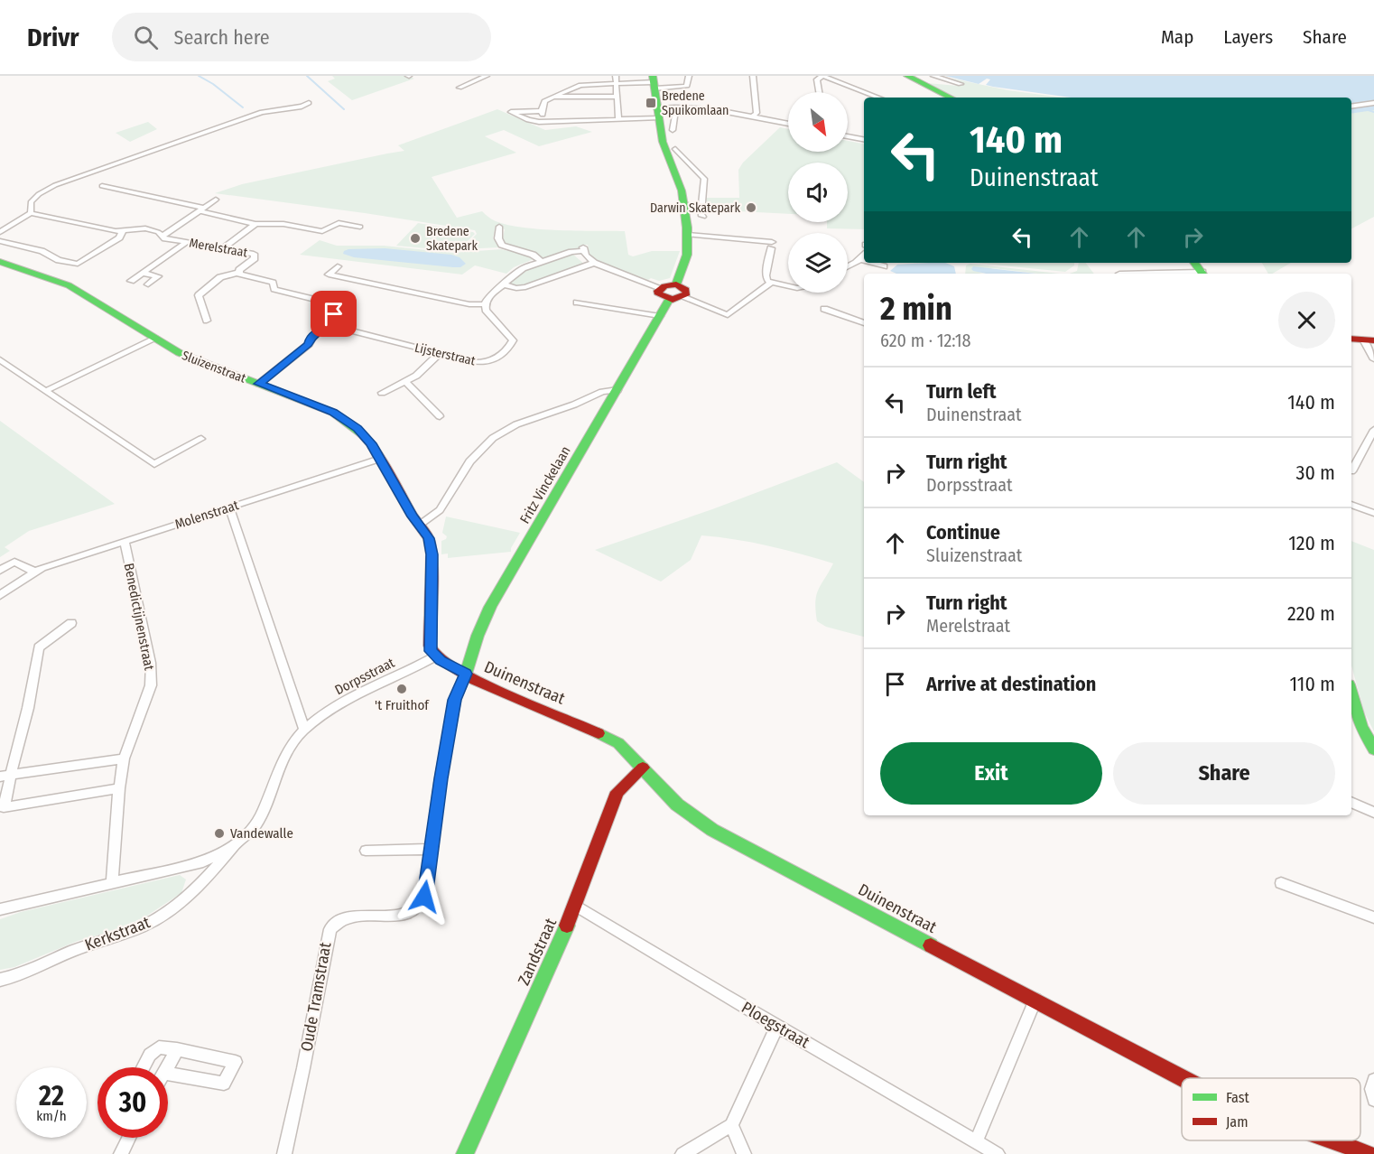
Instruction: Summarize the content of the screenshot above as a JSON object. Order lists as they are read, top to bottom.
{
  "streets": {
    "street": [
      "Merelstraat",
      "Lijsterstraat",
      "Sluizenstraat",
      "Fritz Vinckelaan",
      "Molenstraat",
      "Benedictijnenstraat",
      "Dorpsstraat",
      "Duinenstraat",
      "Kerkstraat",
      "Zandstraat",
      "Oude Tramstraat",
      "Ploegstraat"
    ]
  },
  "crossings": [
    ["Merelstraat", "Lijsterstraat"],
    ["Sluizenstraat", "Molenstraat"],
    ["Fritz Vinckelaan", "Duinenstraat"],
    ["Fritz Vinckelaan", "Oude Tramstraat"],
    ["Molenstraat", "Benedictijnenstraat"],
    ["Benedictijnenstraat", "Dorpsstraat"],
    ["Dorpsstraat", "Duinenstraat"],
    ["Dorpsstraat", "Kerkstraat"],
    ["Duinenstraat", "Zandstraat"],
    ["Duinenstraat", "Oude Tramstraat"],
    ["Zandstraat", "Ploegstraat"]
  ],
  "places": {
    "transit": ["Bredene Spuikomlaan"],
    "other": [
      "Darwin Skatepark",
      "Bredene Skatepark",
      "'t Fruithof",
      "Vandewalle"
    ]
  },
  "legend": ["Fast", "Jam"],
  "north": "bottom right",
  "page": {
    "header": "Drivr",
    "search": "Search here",
    "nav": ["Map", "Layers", "Share"],
    "turn": ["140 m", "Duinenstraat"],
    "heading": ["2 min", "620 m · 12:18"],
    "list": [
      {
        "name": "Turn left",
        "note": "Duinenstraat",
        "value": "140 m"
      },
      {
        "name": "Turn right",
        "note": "Dorpsstraat",
        "value": "30 m"
      },
      {
        "name": "Continue",
        "note": "Sluizenstraat",
        "value": "120 m"
      },
      {
        "name": "Turn right",
        "note": "Merelstraat",
        "value": "220 m"
      },
      {
        "name": "Arrive at destination",
        "value": "110 m"
      }
    ],
    "buttons": ["Exit", "Share"],
    "speed": "22 km/h",
    "limit": "30"
  }
}
